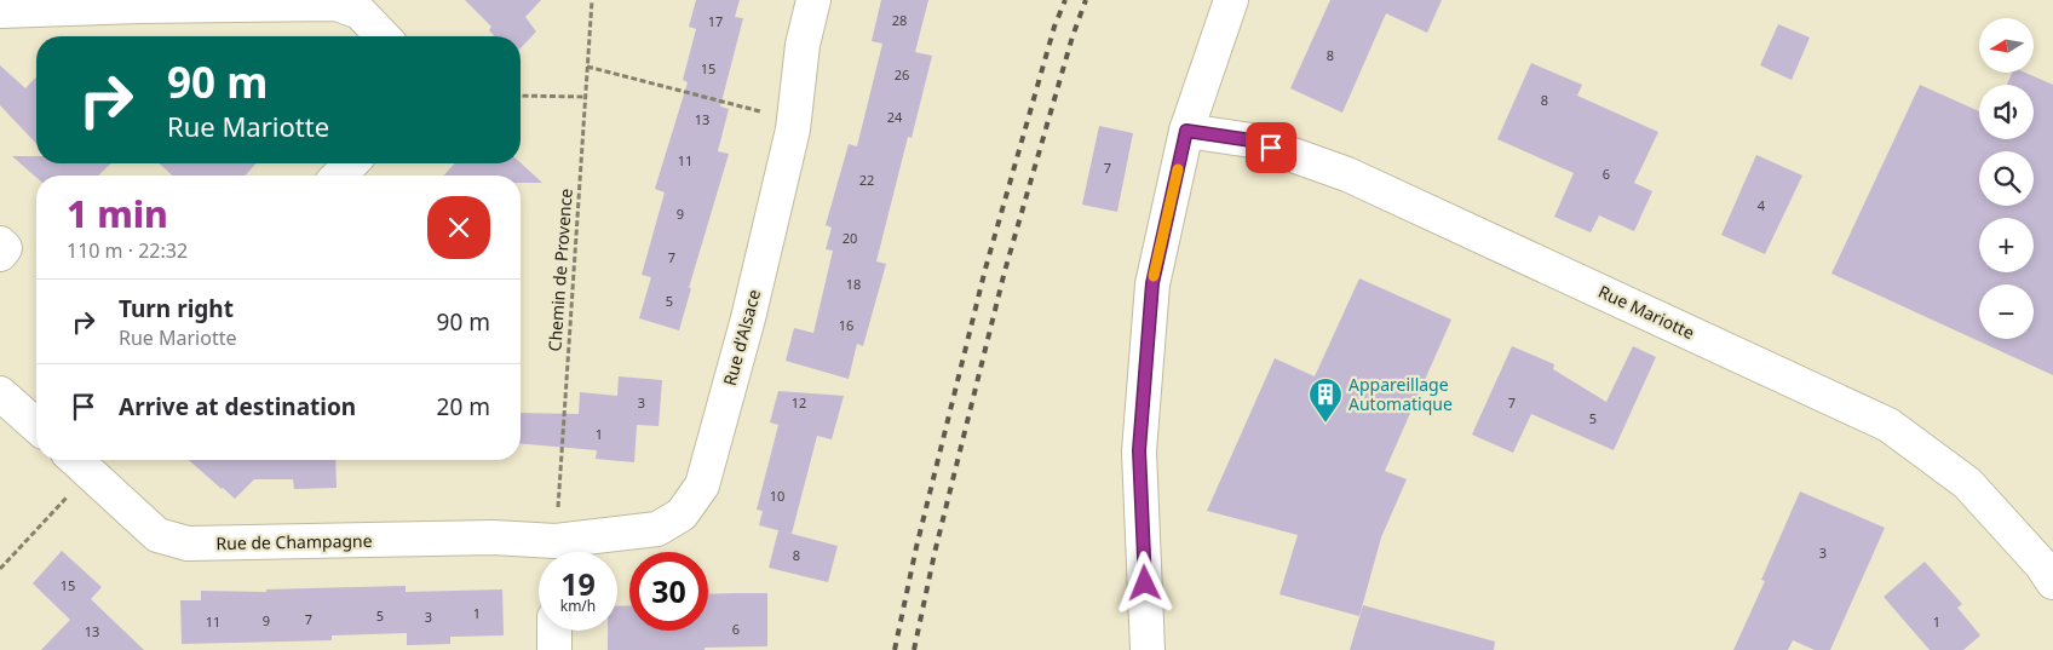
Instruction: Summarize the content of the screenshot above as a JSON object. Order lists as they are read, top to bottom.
{
  "streets": {
    "street": ["Rue Mariotte", "Rue d'Alsace", "Rue de Champagne"],
    "path": ["Chemin de Provence"]
  },
  "places": {
    "building": ["Appareillage Automatique"]
  },
  "house_numbers": [
    "28",
    "17",
    "8",
    "15",
    "26",
    "8",
    "24",
    "13",
    "11",
    "7",
    "6",
    "22",
    "4",
    "9",
    "20",
    "7",
    "18",
    "5",
    "16",
    "3",
    "12",
    "7",
    "5",
    "1",
    "10",
    "3",
    "8",
    "15",
    "1",
    "5",
    "3",
    "7",
    "9",
    "11",
    "1",
    "6",
    "13"
  ],
  "north": "left",
  "page": {
    "map_buttons": ["+", "−"],
    "turn": ["90 m", "Rue Mariotte"],
    "heading": ["1 min", "110 m · 22:32"],
    "list": [
      {
        "name": "Turn right",
        "note": "Rue Mariotte",
        "value": "90 m"
      },
      {
        "name": "Arrive at destination",
        "value": "20 m"
      }
    ],
    "speed": "19 km/h",
    "limit": "30"
  }
}
